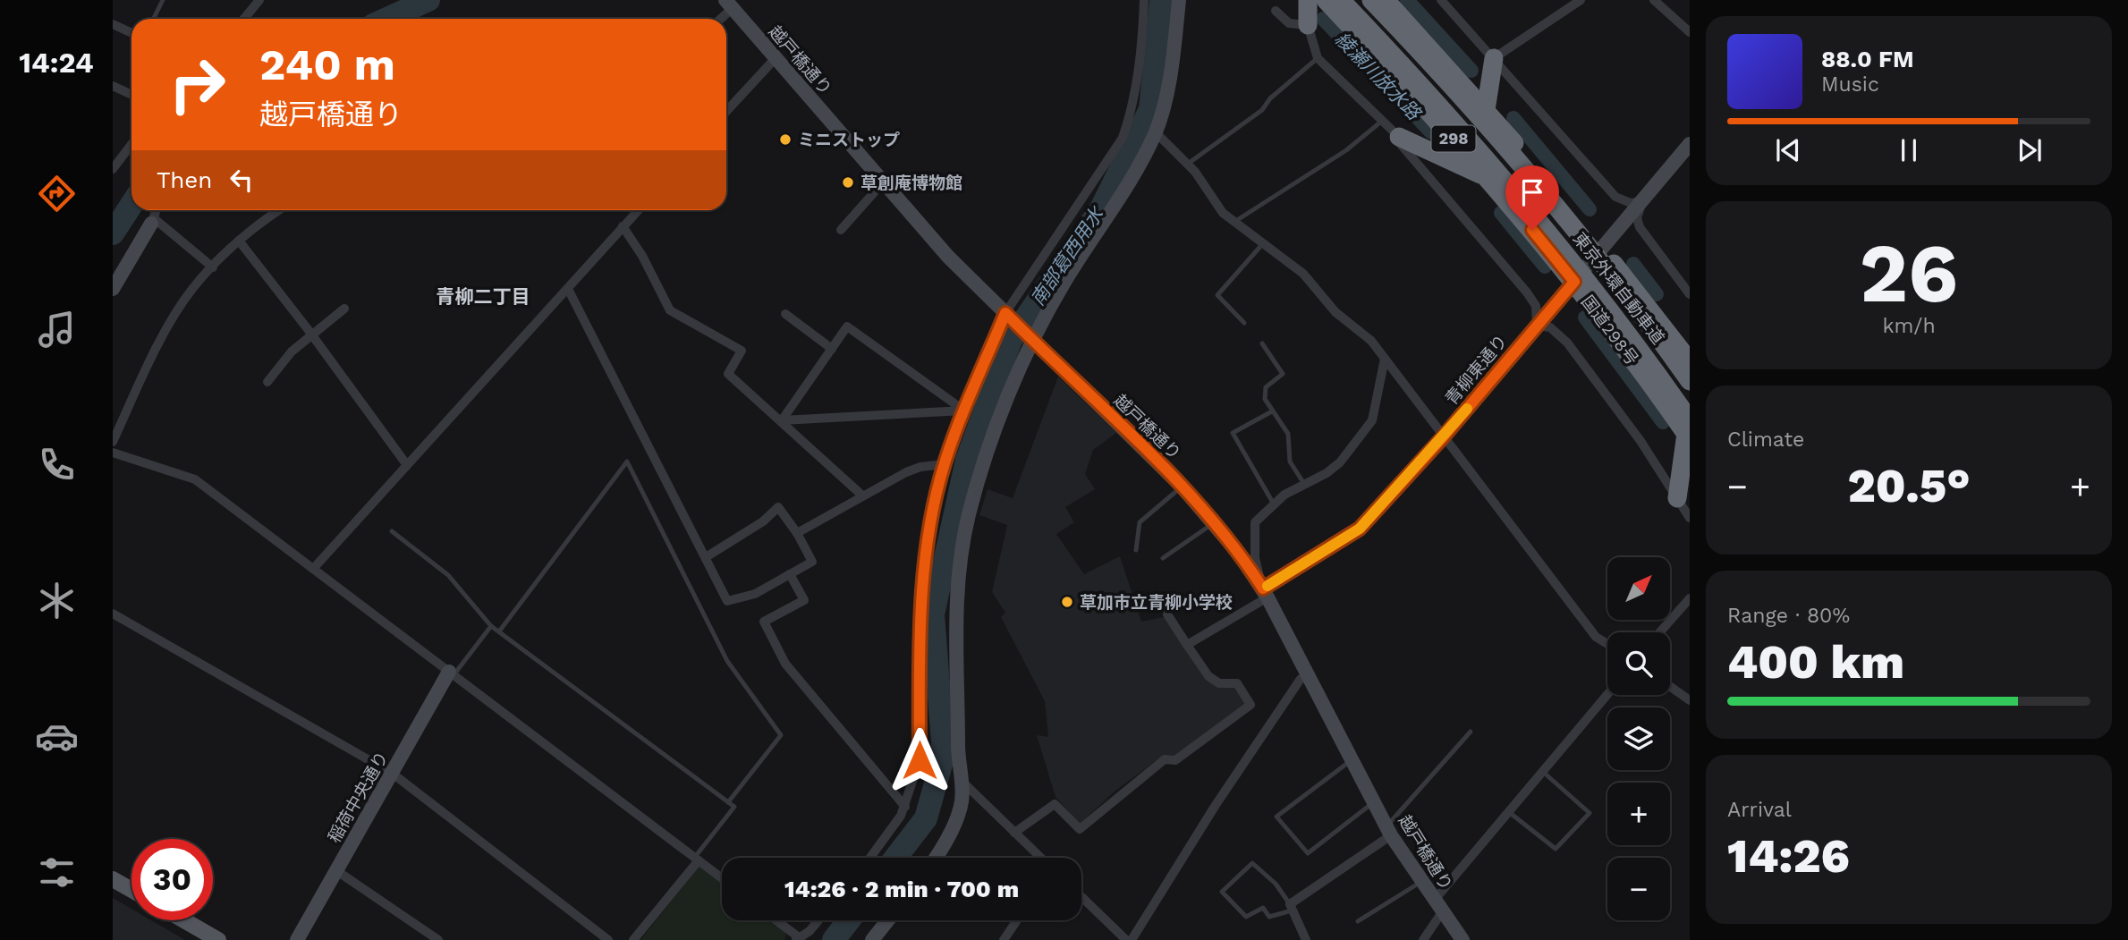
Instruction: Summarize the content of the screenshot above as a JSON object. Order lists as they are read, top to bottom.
{
  "streets": {
    "highway": ["298", "東京外環自動車道", "国道298号"],
    "street": ["越戸橋通り", "青柳東通り", "稲荷中央通り"]
  },
  "crossings": [
    ["越戸橋通り", "青柳東通り"],
    ["298", "青柳東通り"],
    ["東京外環自動車道", "国道298号"],
    ["国道298号", "青柳東通り"]
  ],
  "districts": ["青柳二丁目"],
  "water": ["綾瀬川放水路", "南部葛西用水"],
  "places": ["ミニストップ", "草創庵博物館", "草加市立青柳小学校"],
  "north": "top right",
  "page": {
    "tabs": "14:24",
    "turn": ["240 m", "越戸橋通り"],
    "song": ["88.0 FM", "Music"],
    "then": "Then",
    "tile": [
      ["26", "km/h"],
      "Climate",
      ["Range · 80%", "400 km"],
      ["Arrival", "14:26"]
    ],
    "heat": ["−", "20.5°", "+"],
    "map_buttons": ["+", "−"],
    "limit": "30",
    "trip": "14:26 · 2 min · 700 m"
  }
}
